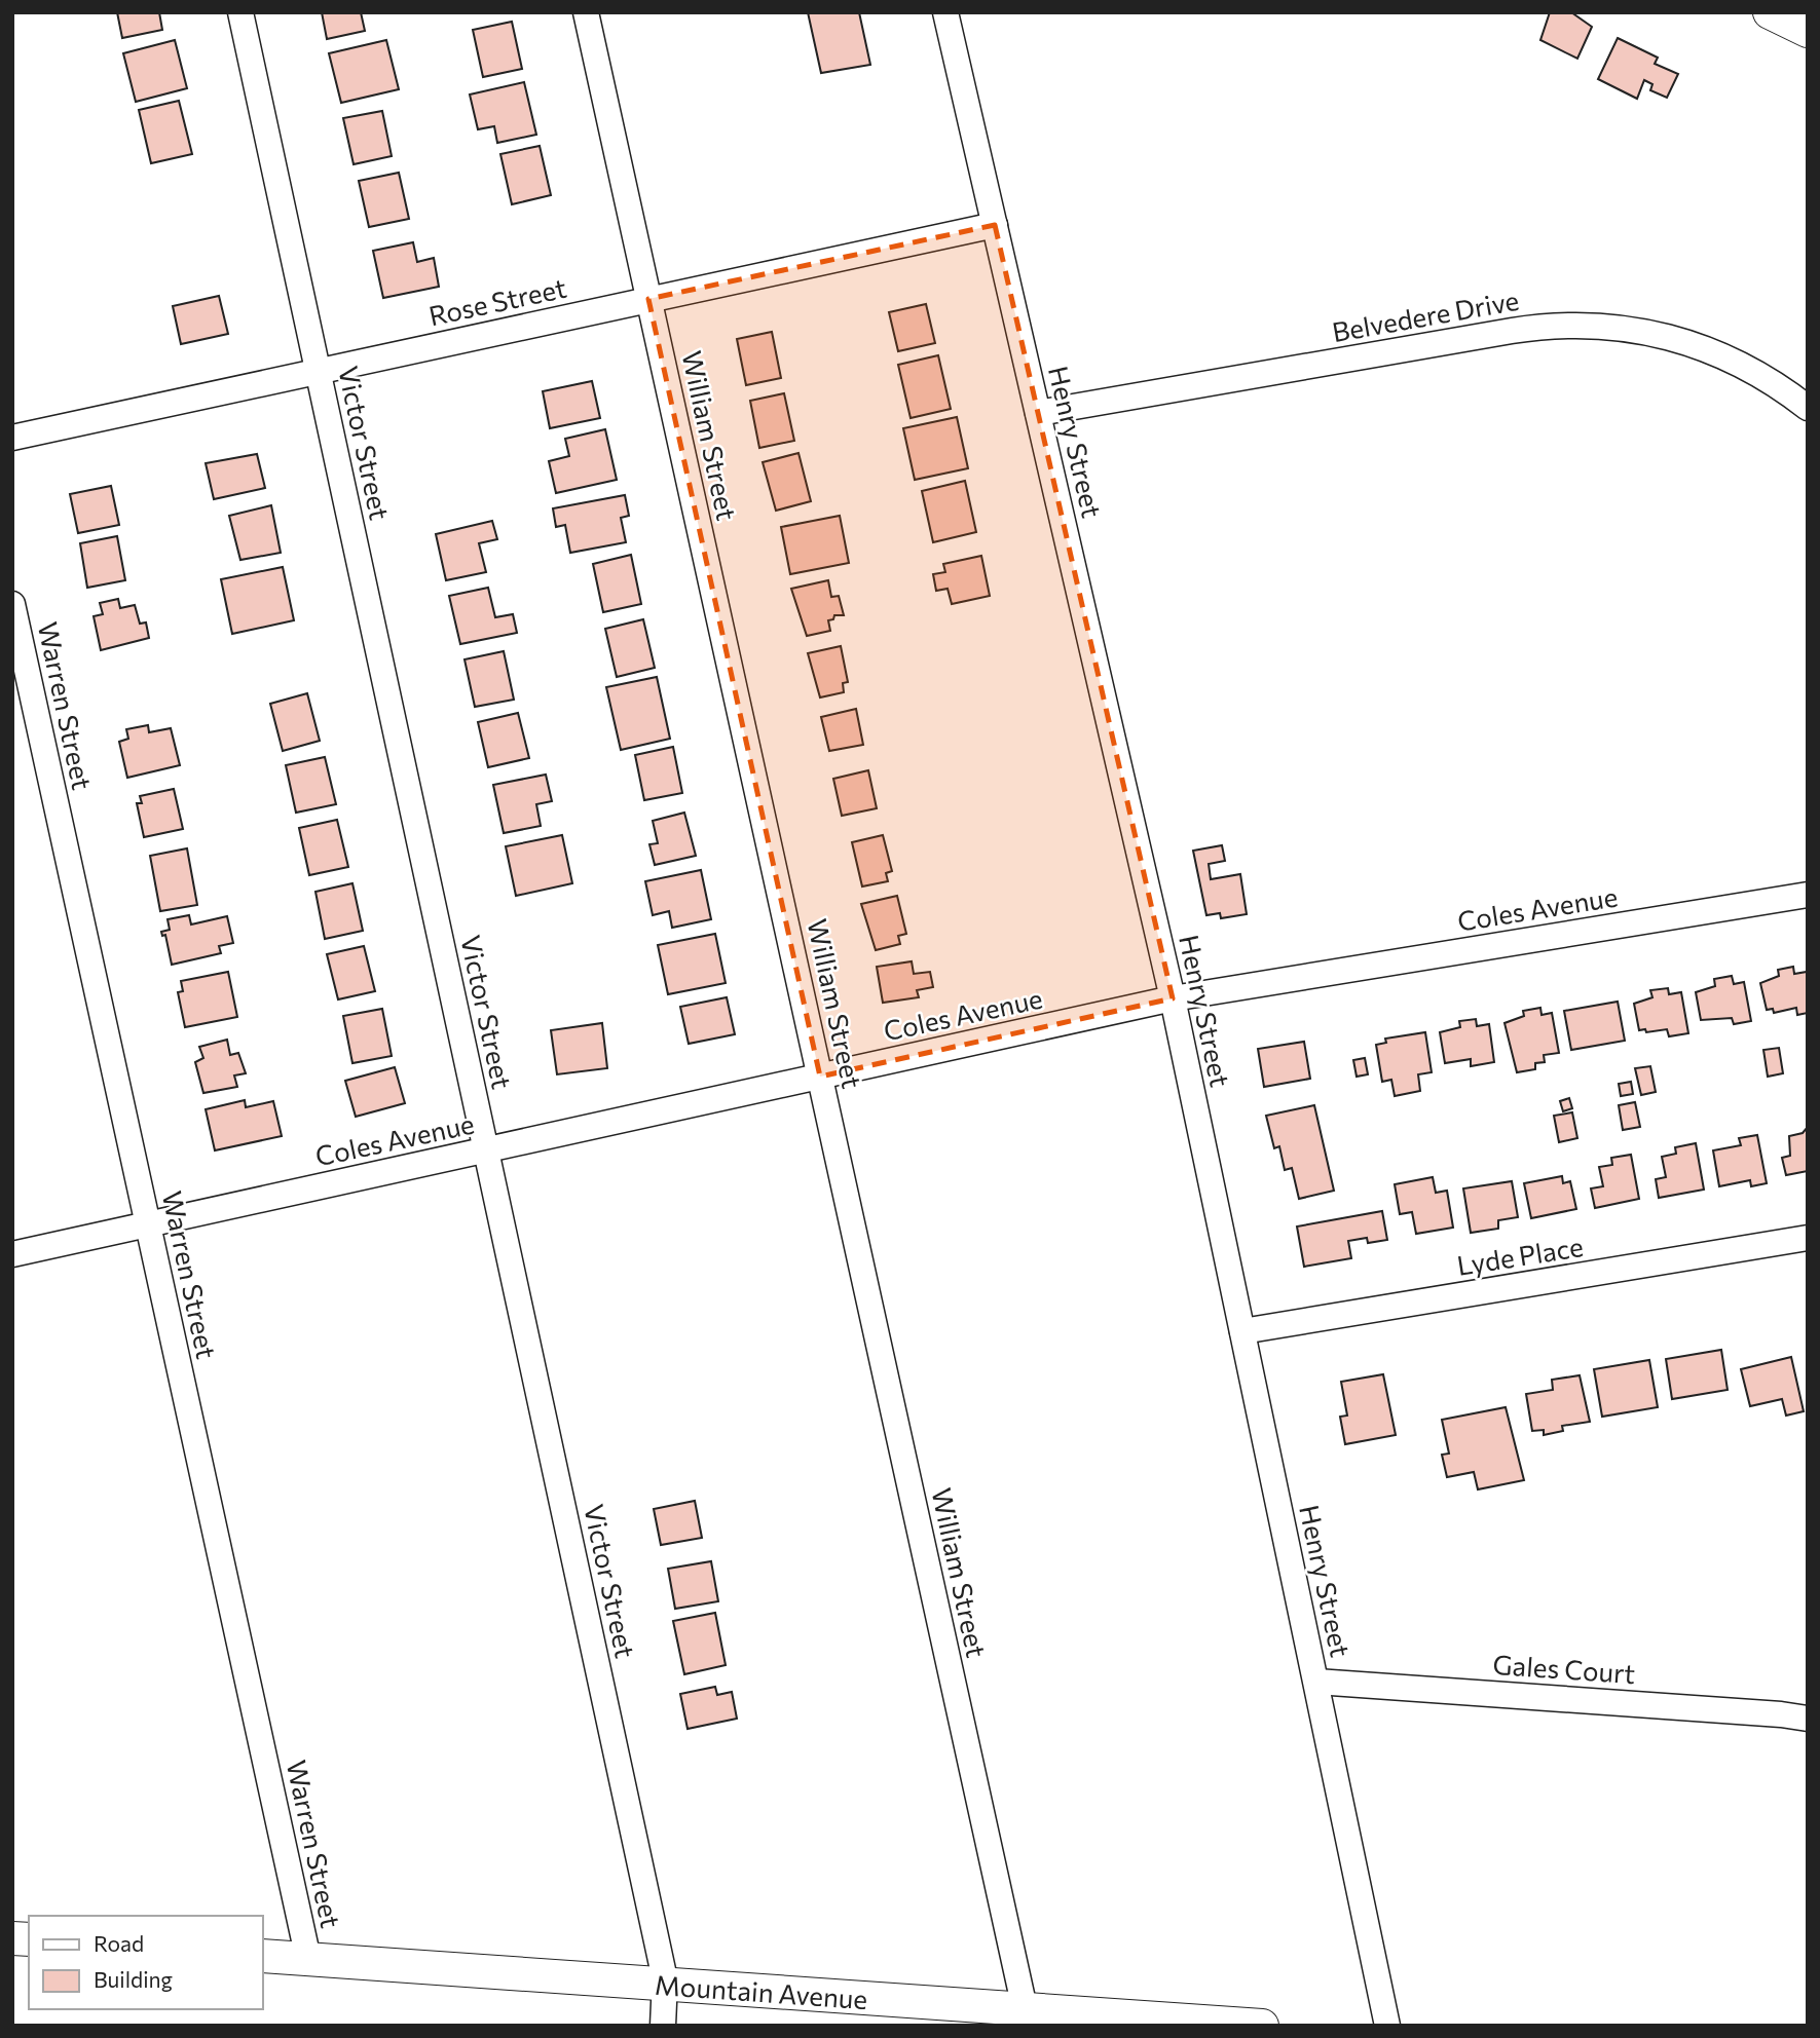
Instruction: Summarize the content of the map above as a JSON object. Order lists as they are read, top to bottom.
{
  "streets": {
    "street": [
      "Rose Street",
      "Belvedere Drive",
      "William Street",
      "Henry Street",
      "Victor Street",
      "Warren Street",
      "Coles Avenue",
      "Lyde Place",
      "Gales Court",
      "Mountain Avenue"
    ]
  },
  "crossings": [
    ["Rose Street", "William Street"],
    ["Rose Street", "Henry Street"],
    ["Rose Street", "Victor Street"],
    ["Belvedere Drive", "Henry Street"],
    ["William Street", "Coles Avenue"],
    ["William Street", "Mountain Avenue"],
    ["Henry Street", "Coles Avenue"],
    ["Henry Street", "Lyde Place"],
    ["Henry Street", "Gales Court"],
    ["Victor Street", "Coles Avenue"],
    ["Victor Street", "Mountain Avenue"],
    ["Warren Street", "Coles Avenue"],
    ["Warren Street", "Mountain Avenue"]
  ],
  "legend": ["Road", "Building"]
}
